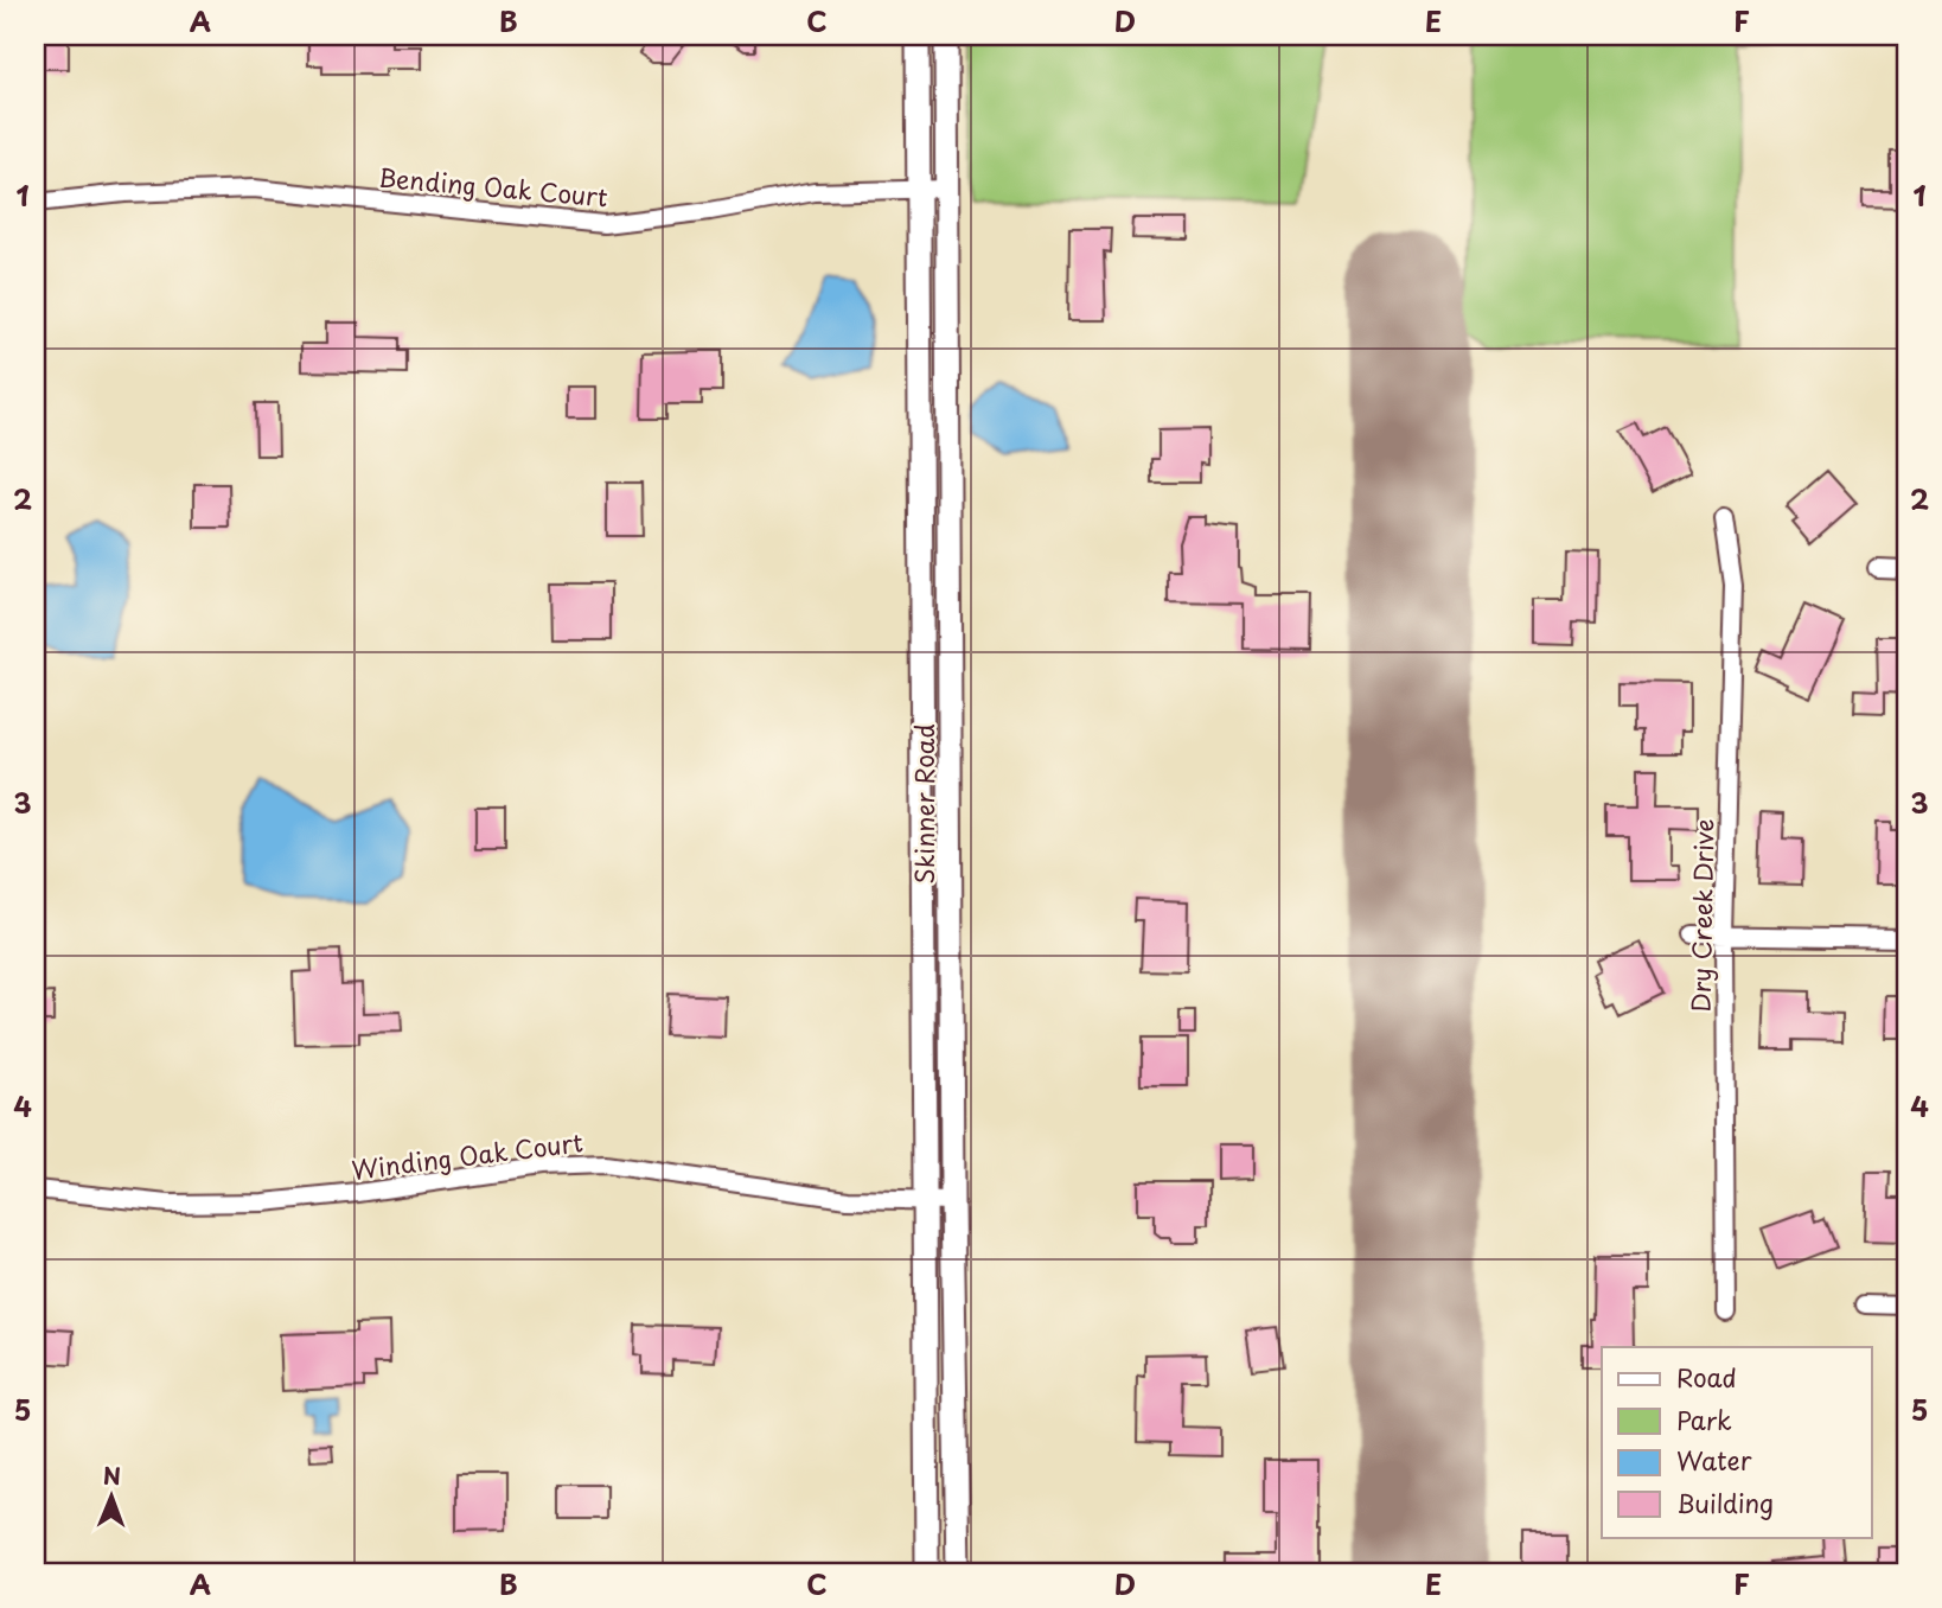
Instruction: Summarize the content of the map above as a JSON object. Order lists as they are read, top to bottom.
{
  "streets": {
    "street": [
      "Bending Oak Court",
      "Skinner Road",
      "Dry Creek Drive",
      "Winding Oak Court"
    ]
  },
  "crossings": [
    ["Bending Oak Court", "Skinner Road"],
    ["Skinner Road", "Winding Oak Court"]
  ],
  "legend": [
    "Road",
    "Park",
    "Water",
    "Building"
  ],
  "north": "top",
  "grid": {
    "columns": [
      "A",
      "B",
      "C",
      "D",
      "E",
      "F"
    ],
    "rows": [
      "1",
      "2",
      "3",
      "4",
      "5"
    ]
  }
}
